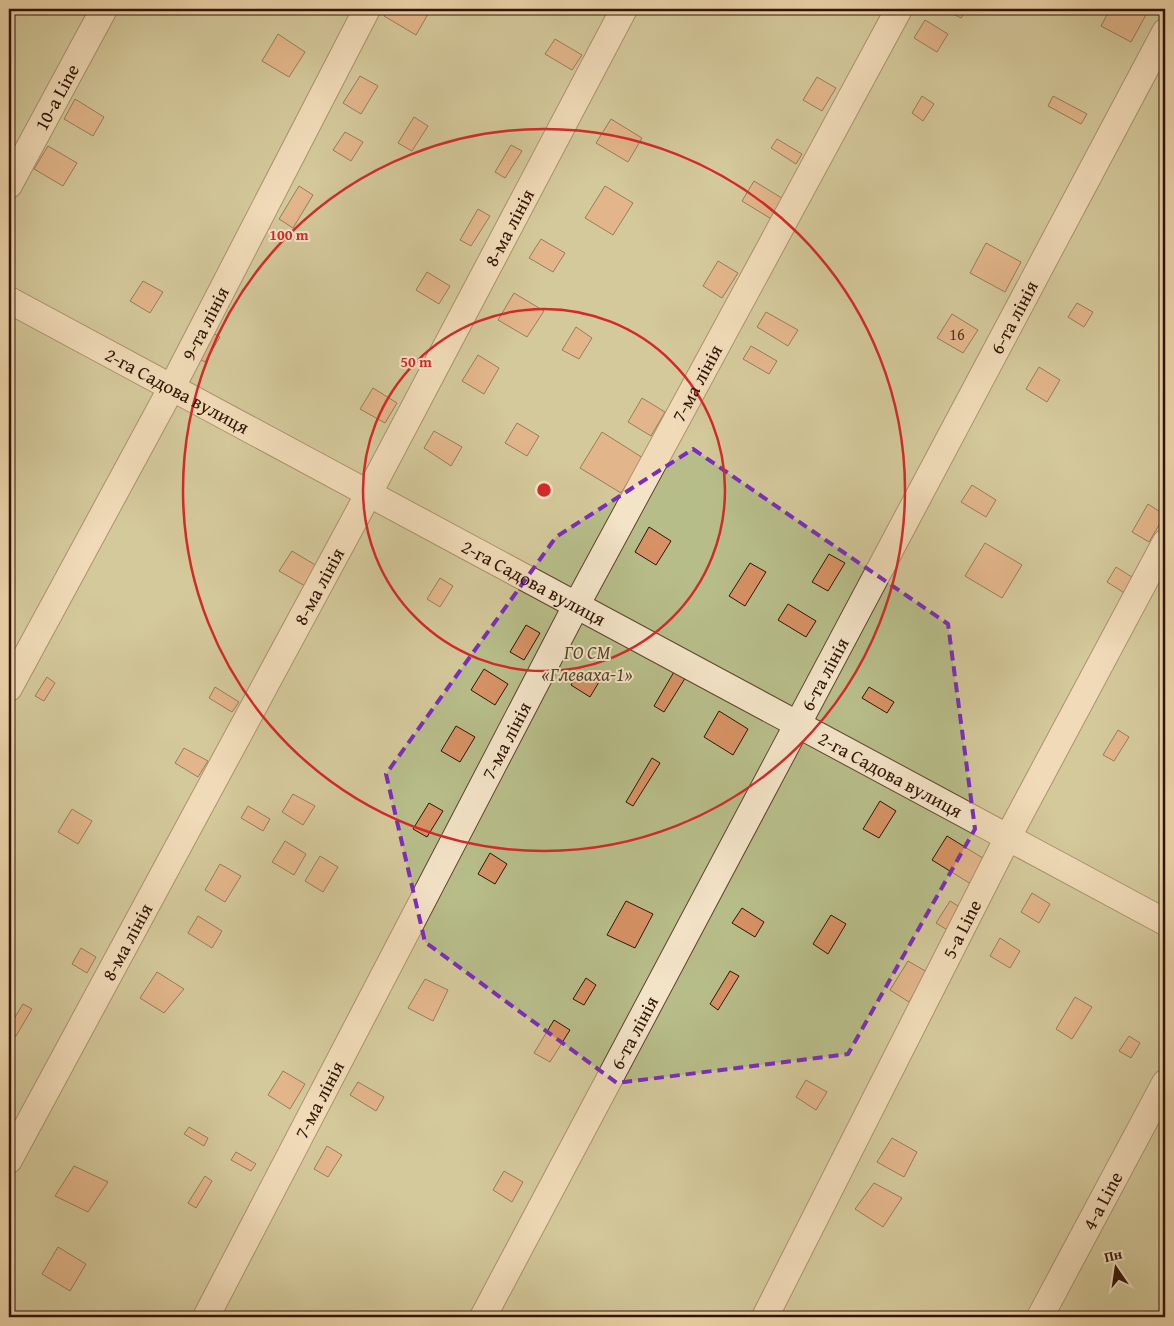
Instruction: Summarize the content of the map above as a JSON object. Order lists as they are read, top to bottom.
{
  "streets": {
    "street": [
      "10-a Line",
      "8-ма лінія",
      "6-та лінія",
      "9-та лінія",
      "7-ма лінія",
      "2-га Садова вулиця",
      "5-a Line",
      "4-a Line"
    ]
  },
  "crossings": [
    ["8-ма лінія", "2-га Садова вулиця"],
    ["6-та лінія", "2-га Садова вулиця"],
    ["9-та лінія", "2-га Садова вулиця"],
    ["7-ма лінія", "2-га Садова вулиця"],
    ["2-га Садова вулиця", "5-a Line"]
  ],
  "parks": ["ГО СМ «Глеваха-1»"],
  "house_numbers": ["16"],
  "north": "top",
  "rings": ["100 m", "50 m"]
}
